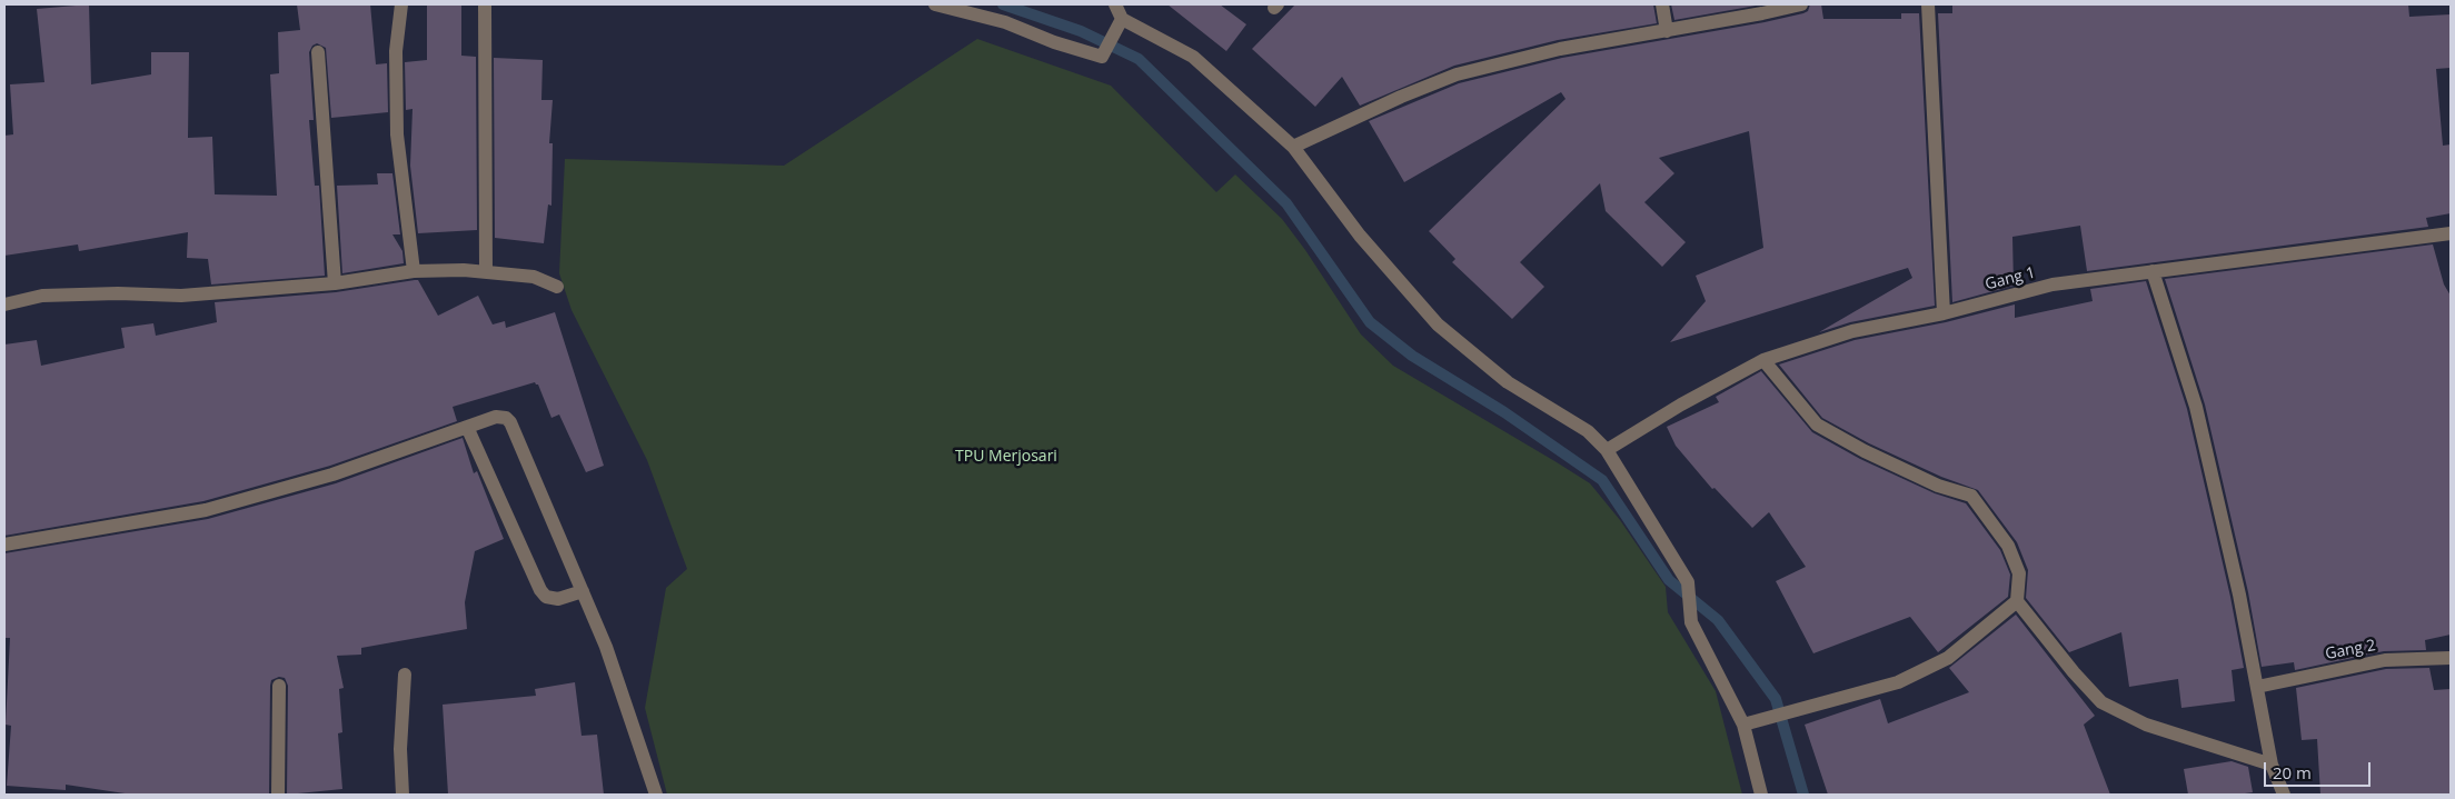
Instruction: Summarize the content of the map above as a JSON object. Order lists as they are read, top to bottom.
{
  "streets": {
    "street": ["Gang 1", "Gang 2"]
  },
  "parks": ["TPU Merjosari"],
  "scale_bar": "20 m"
}
